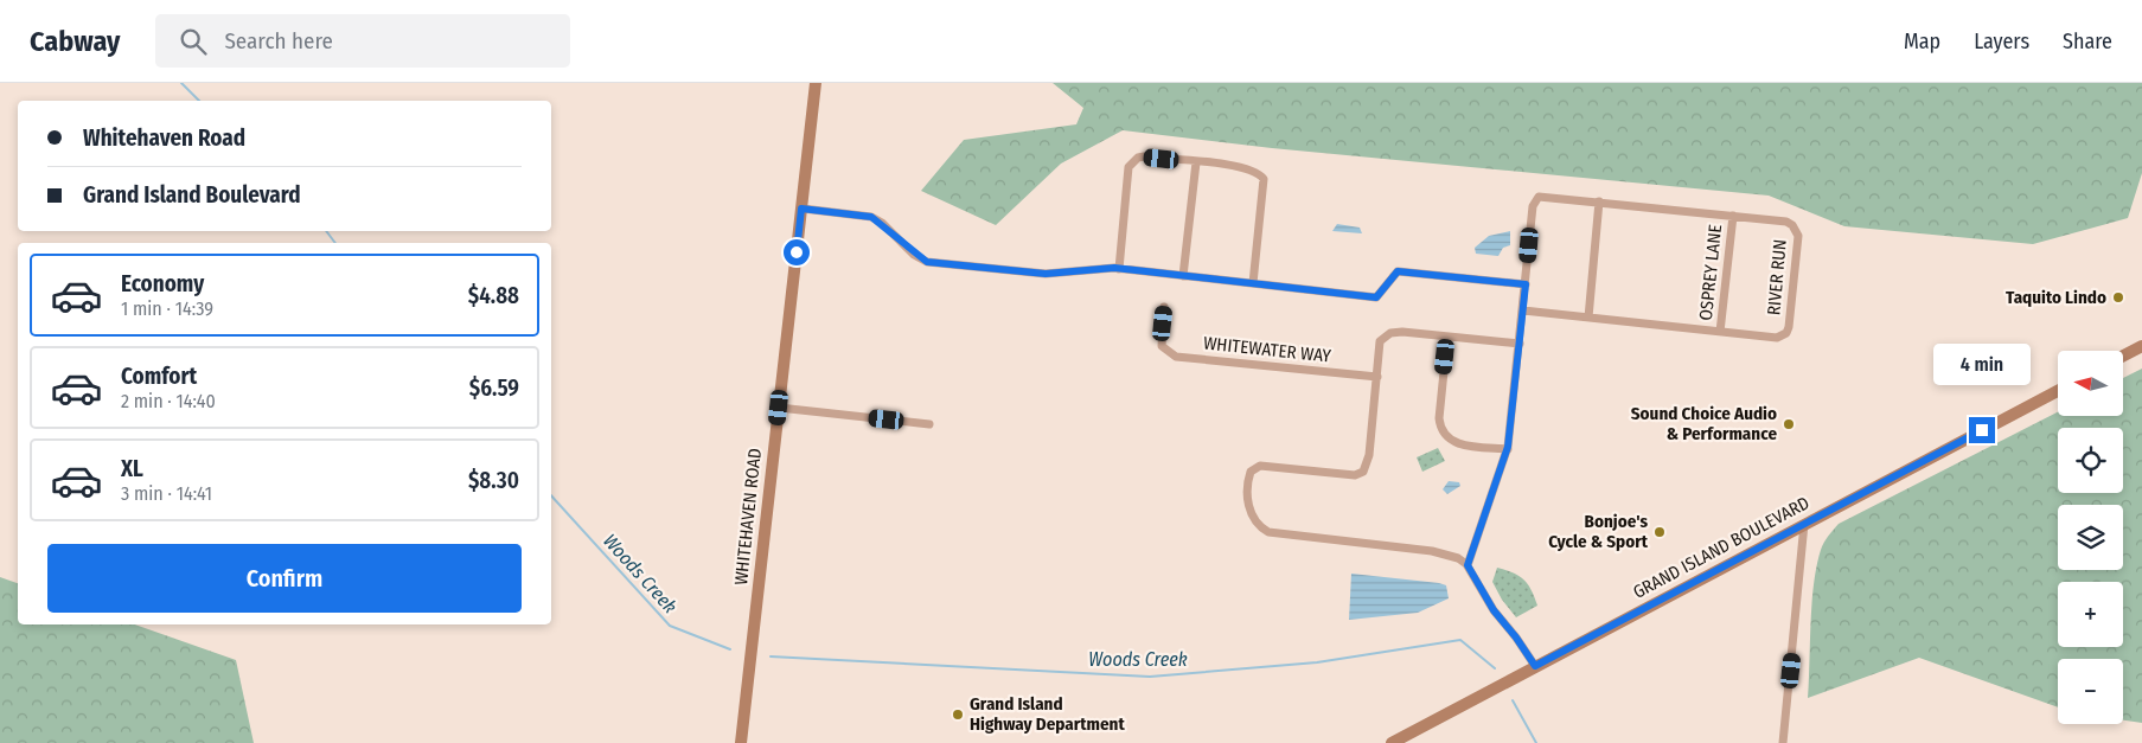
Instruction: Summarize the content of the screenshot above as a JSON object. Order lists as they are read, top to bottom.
{
  "streets": {
    "main road": ["WHITEHAVEN ROAD", "GRAND ISLAND BOULEVARD"],
    "street": ["OSPREY LANE", "RIVER RUN", "WHITEWATER WAY"]
  },
  "crossings": [
    ["OSPREY LANE", "RIVER RUN"]
  ],
  "water": ["Woods Creek"],
  "places": [
    "Taquito Lindo",
    "Sound Choice Audio & Performance",
    "Bonjoe's Cycle & Sport",
    "Grand Island Highway Department"
  ],
  "north": "left",
  "page": {
    "header": "Cabway",
    "search": "Search here",
    "nav": ["Map", "Layers", "Share"],
    "banner": ["Whitehaven Road", "Grand Island Boulevard"],
    "list": [
      {
        "name": "Economy",
        "note": "1 min · 14:39",
        "value": "$4.88"
      },
      {
        "name": "Comfort",
        "note": "2 min · 14:40",
        "value": "$6.59"
      },
      {
        "name": "XL",
        "note": "3 min · 14:41",
        "value": "$8.30"
      }
    ],
    "bubble": "4 min",
    "map_buttons": ["+", "−"],
    "buttons": "Confirm"
  }
}
